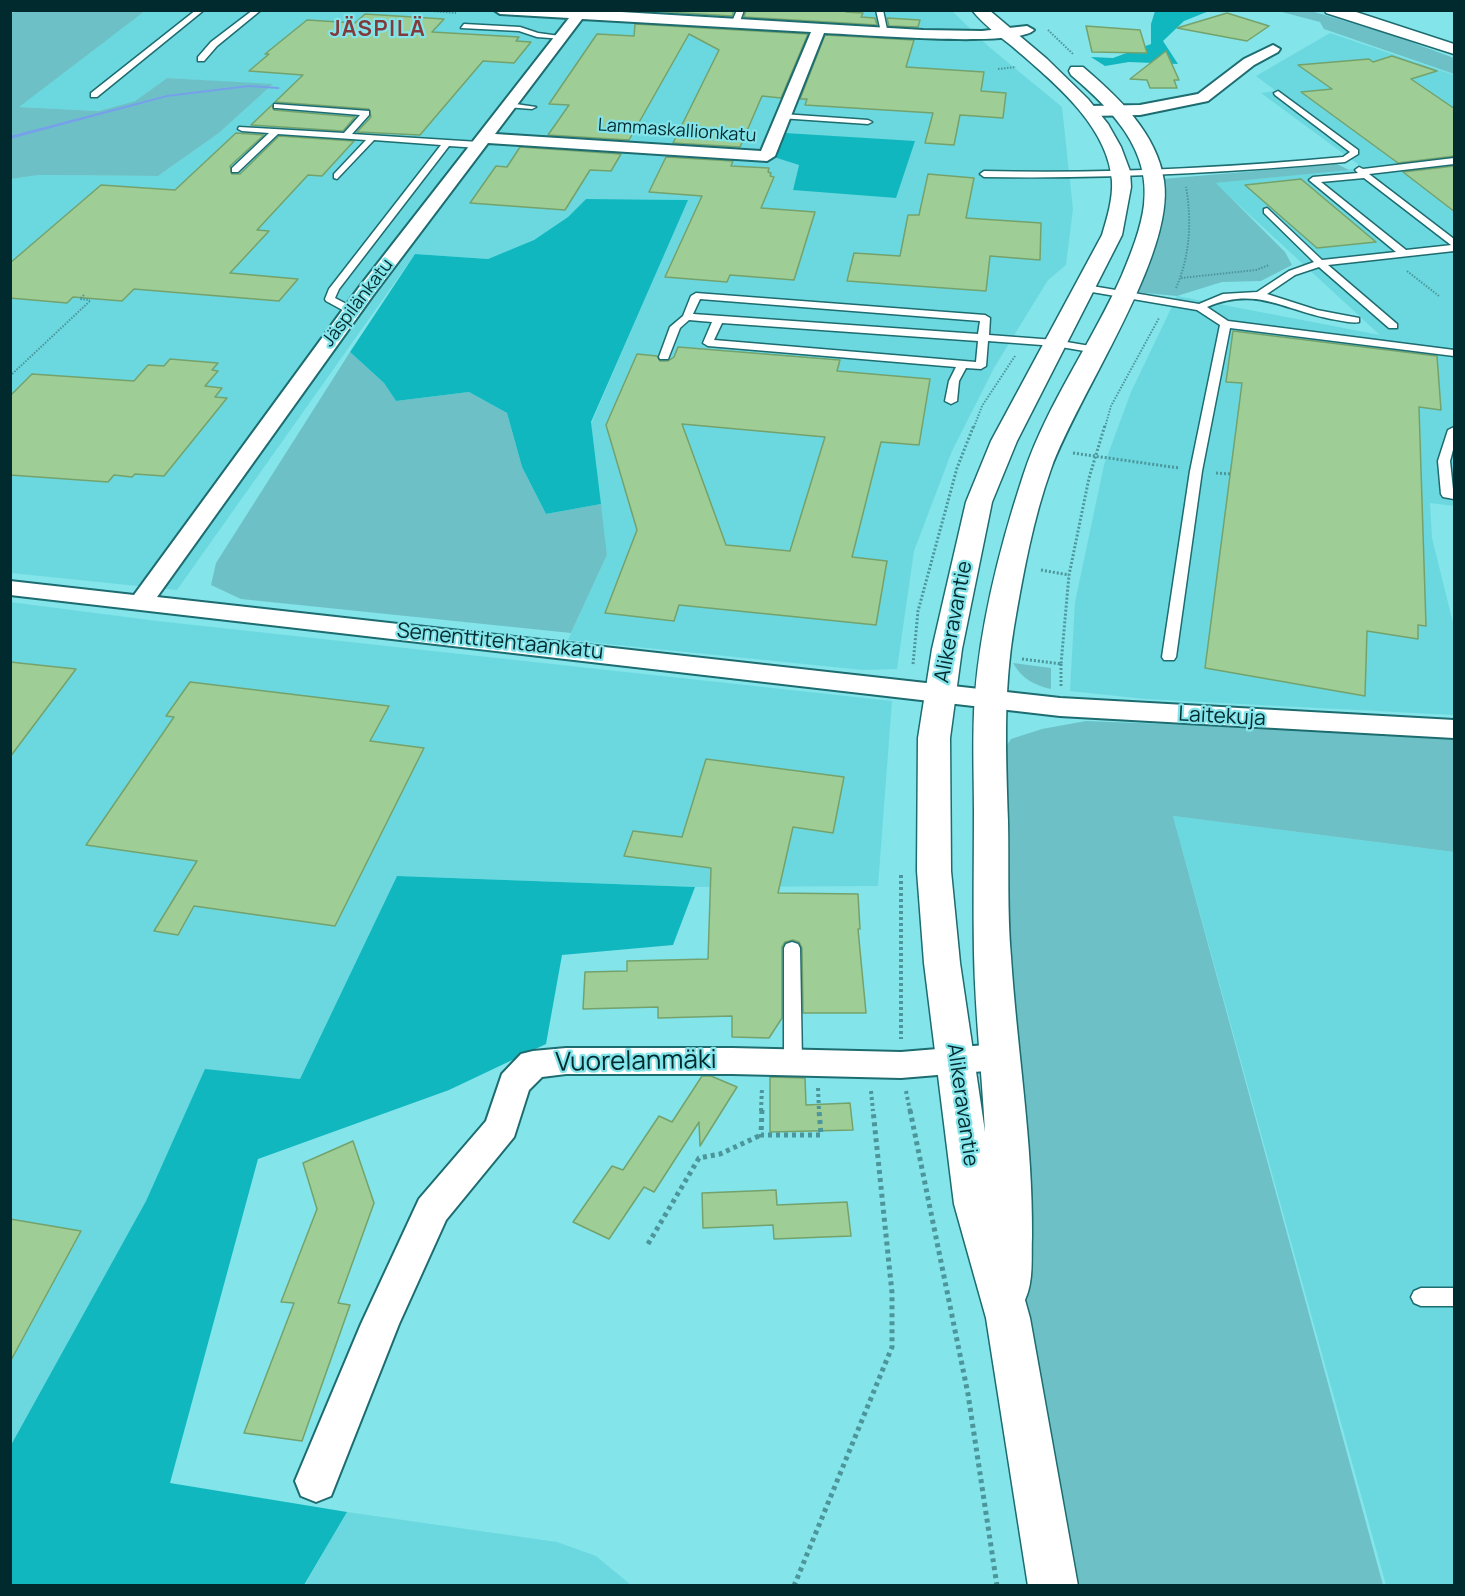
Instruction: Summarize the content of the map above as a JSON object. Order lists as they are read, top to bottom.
{
  "streets": {
    "street": [
      "Lammaskallionkatu",
      "Jäspilänkatu",
      "Alikeravantie",
      "Sementtitehtaankatu",
      "Laitekuja",
      "Vuorelanmäki"
    ]
  },
  "crossings": [
    ["Lammaskallionkatu", "Jäspilänkatu"],
    ["Jäspilänkatu", "Sementtitehtaankatu"],
    ["Alikeravantie", "Sementtitehtaankatu"],
    ["Alikeravantie", "Laitekuja"],
    ["Alikeravantie", "Vuorelanmäki"],
    ["Sementtitehtaankatu", "Laitekuja"]
  ],
  "districts": ["JÄSPILÄ"]
}
